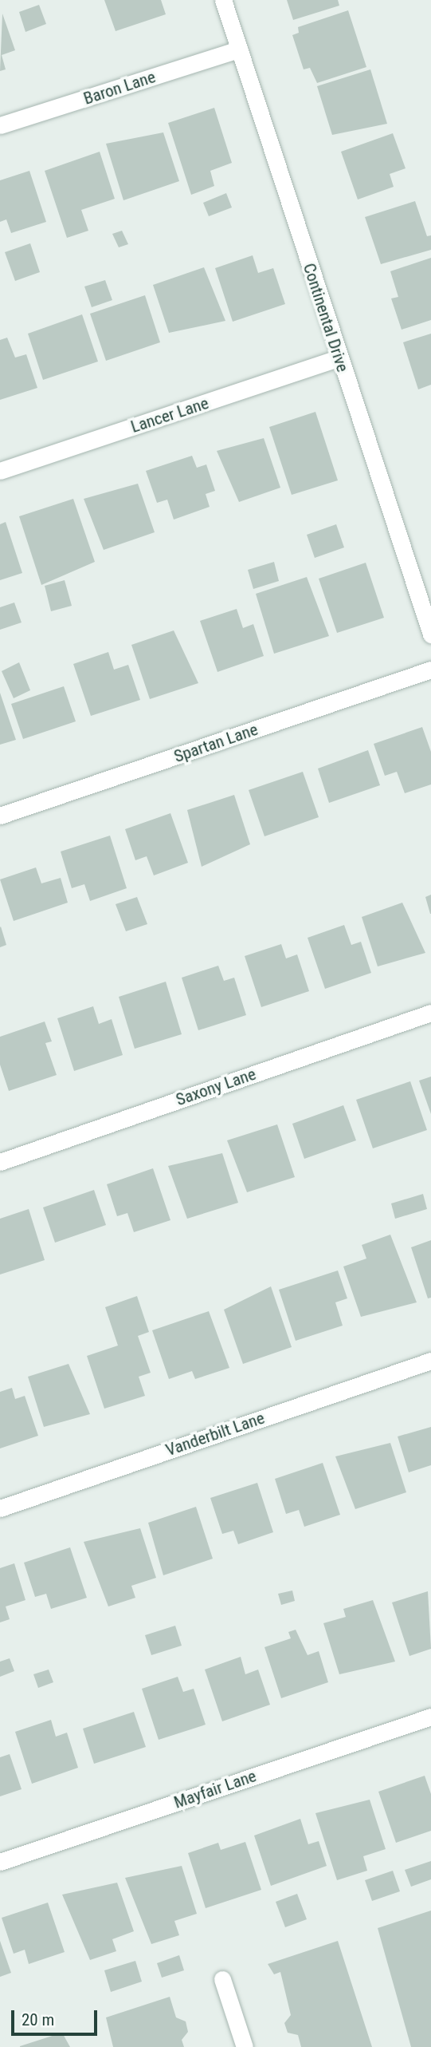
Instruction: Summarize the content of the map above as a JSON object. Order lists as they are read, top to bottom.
{
  "streets": {
    "street": [
      "Baron Lane",
      "Continental Drive",
      "Lancer Lane",
      "Spartan Lane",
      "Saxony Lane",
      "Vanderbilt Lane",
      "Mayfair Lane"
    ]
  },
  "crossings": [
    ["Baron Lane", "Continental Drive"],
    ["Continental Drive", "Lancer Lane"]
  ],
  "scale_bar": "20 m"
}
